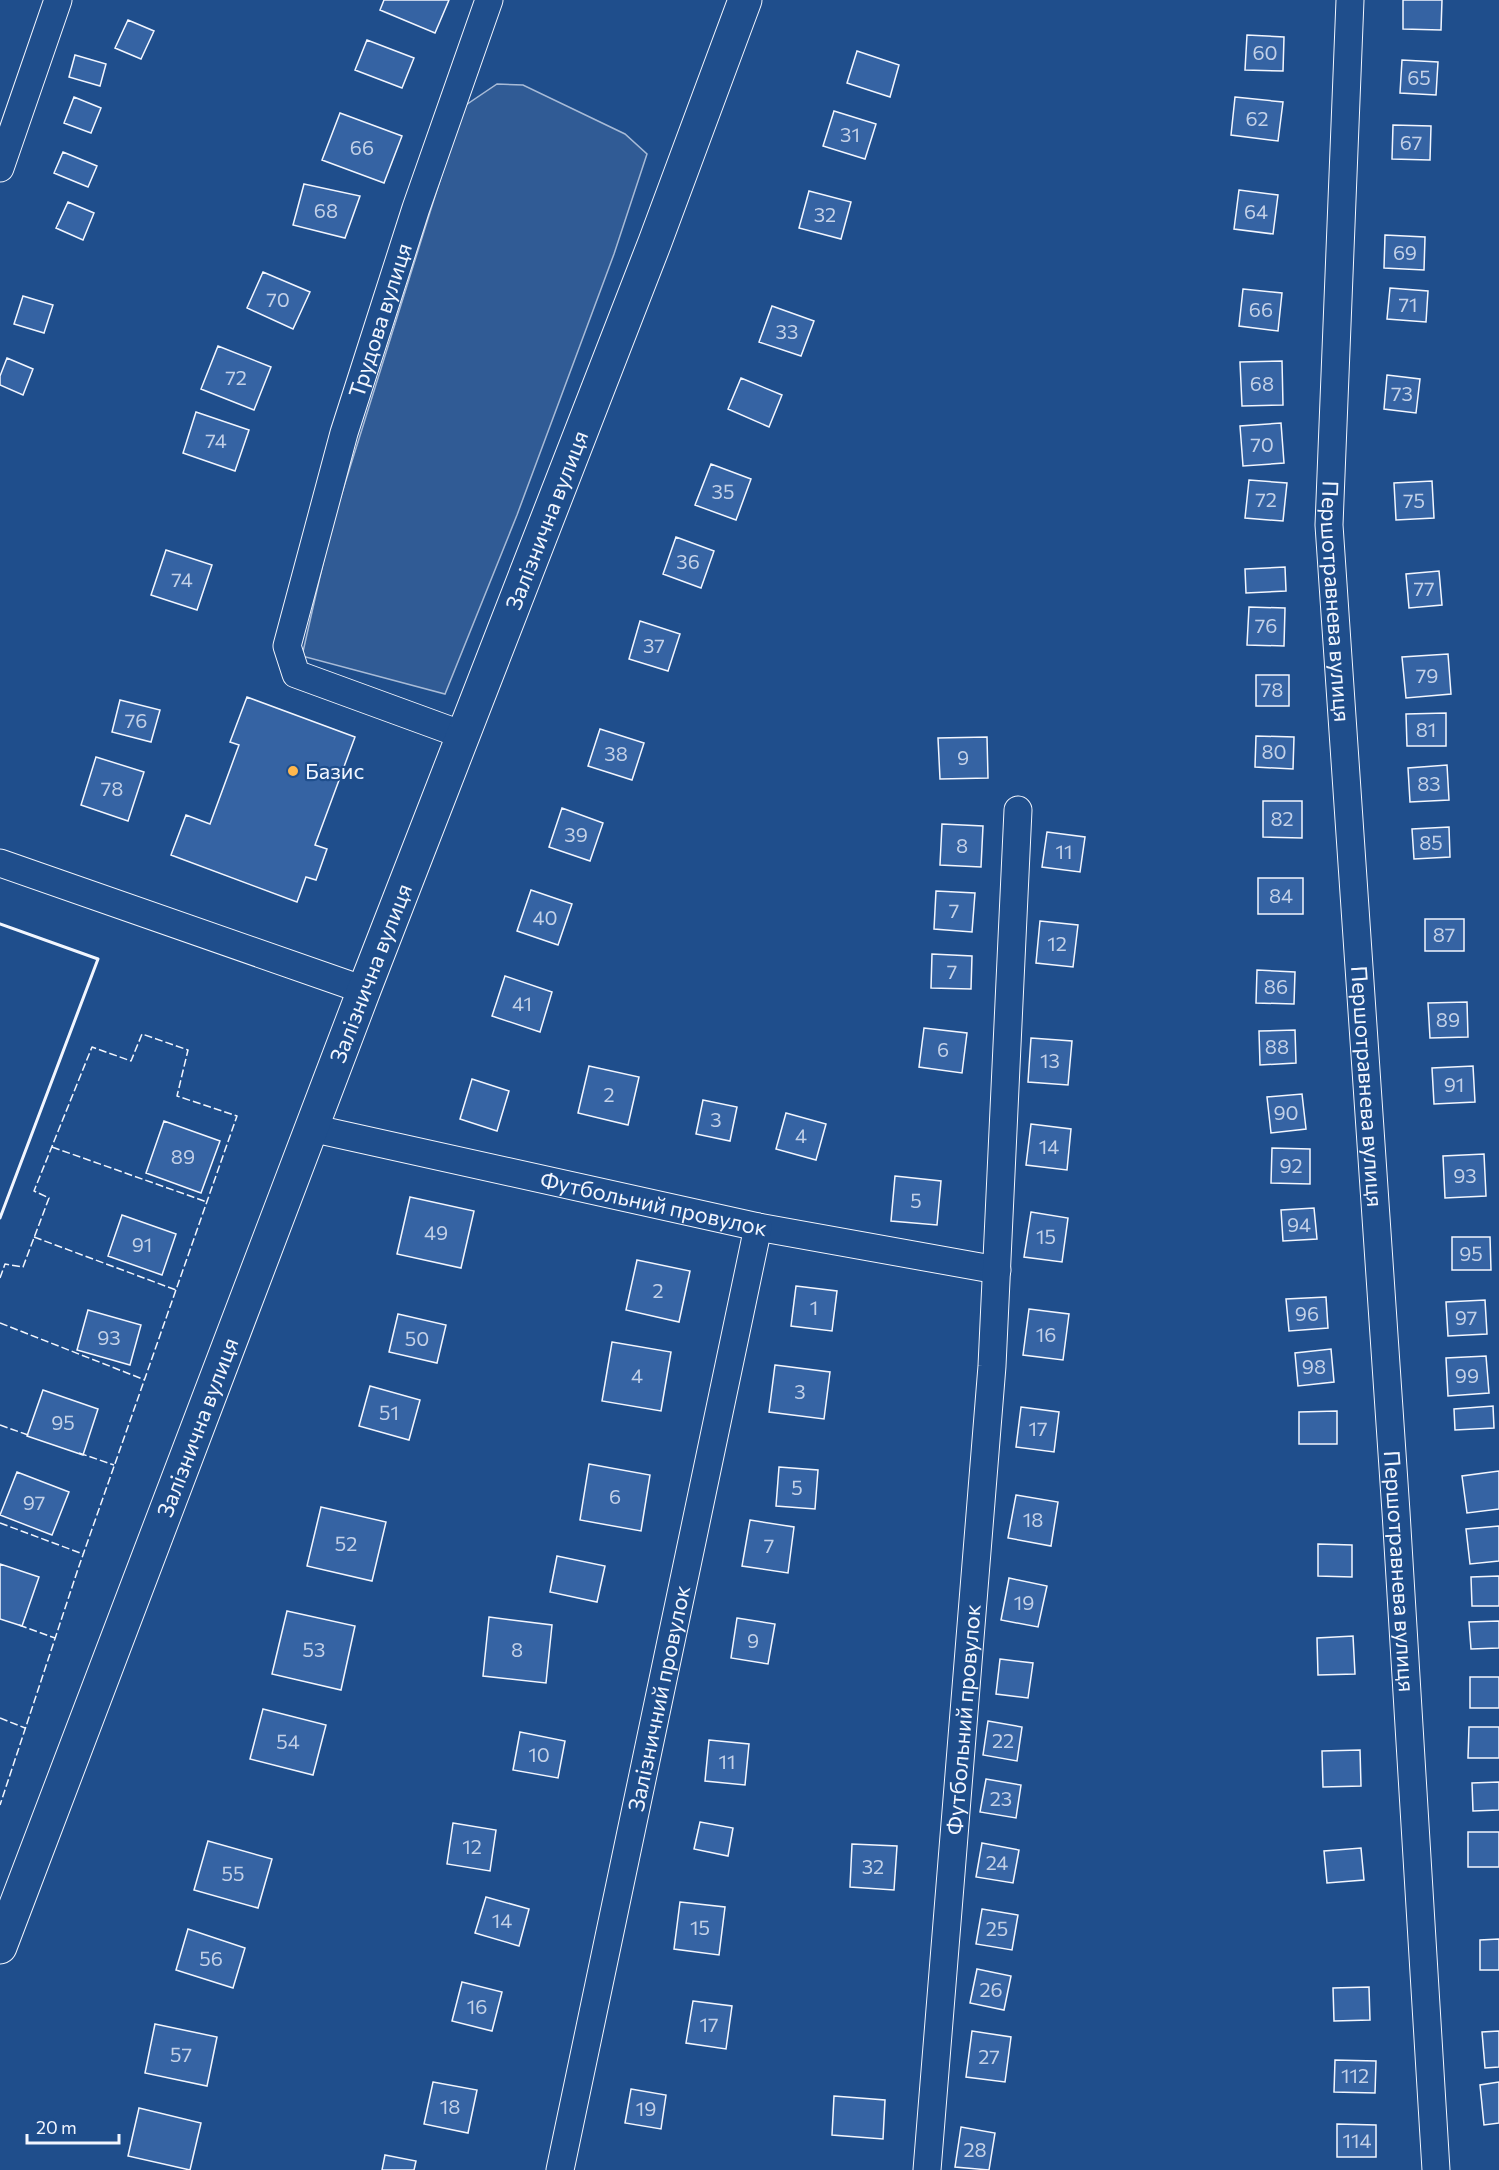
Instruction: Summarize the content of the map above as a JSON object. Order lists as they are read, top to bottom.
{
  "streets": {
    "main road": ["Залізнична вулиця"],
    "street": [
      "Трудова вулиця",
      "Першотравнева вулиця",
      "Футбольний провулок",
      "Залізничний провулок"
    ]
  },
  "crossings": [
    ["Трудова вулиця", "Залізнична вулиця"],
    ["Залізнична вулиця", "Футбольний провулок"],
    ["Футбольний провулок", "Залізничний провулок"]
  ],
  "places": ["Базис"],
  "house_numbers": [
    "60",
    "65",
    "62",
    "31",
    "67",
    "66",
    "68",
    "64",
    "32",
    "69",
    "70",
    "71",
    "66",
    "33",
    "72",
    "68",
    "73",
    "74",
    "70",
    "35",
    "72",
    "75",
    "36",
    "74",
    "77",
    "76",
    "37",
    "79",
    "78",
    "76",
    "81",
    "80",
    "38",
    "9",
    "83",
    "78",
    "82",
    "39",
    "85",
    "8",
    "11",
    "84",
    "7",
    "40",
    "87",
    "12",
    "7",
    "86",
    "41",
    "89",
    "88",
    "6",
    "13",
    "91",
    "2",
    "90",
    "3",
    "4",
    "14",
    "89",
    "92",
    "93",
    "5",
    "94",
    "49",
    "15",
    "91",
    "95",
    "2",
    "1",
    "96",
    "97",
    "16",
    "93",
    "50",
    "98",
    "4",
    "99",
    "3",
    "51",
    "95",
    "17",
    "5",
    "6",
    "97",
    "18",
    "52",
    "7",
    "19",
    "9",
    "53",
    "8",
    "22",
    "54",
    "10",
    "11",
    "23",
    "12",
    "24",
    "32",
    "55",
    "14",
    "15",
    "25",
    "56",
    "26",
    "16",
    "17",
    "57",
    "27",
    "112",
    "18",
    "19",
    "114",
    "28"
  ],
  "scale_bar": "20 m"
}
